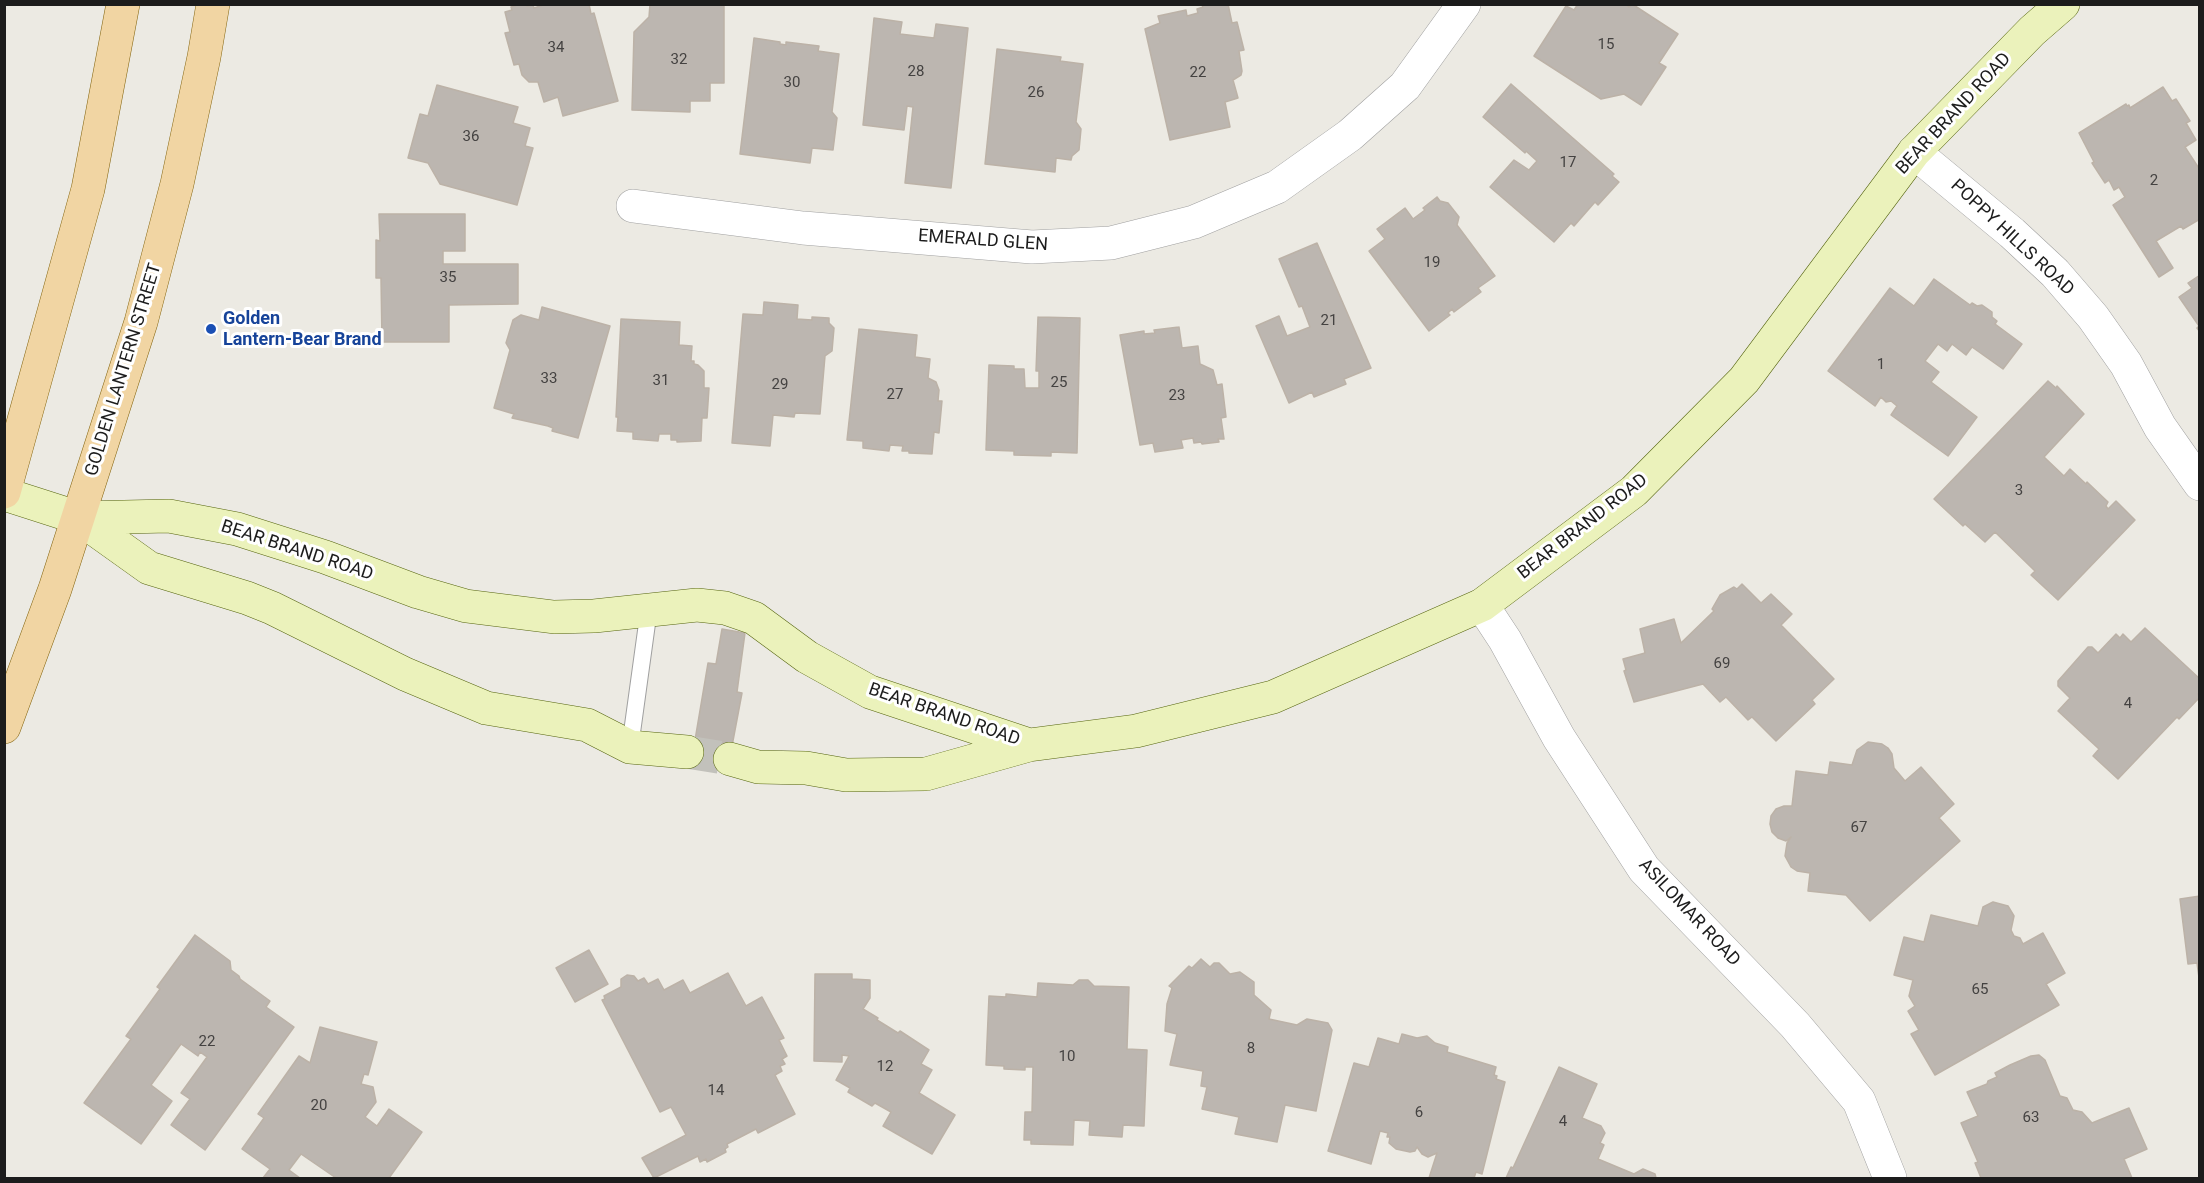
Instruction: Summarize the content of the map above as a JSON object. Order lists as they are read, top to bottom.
{
  "streets": {
    "main road": ["GOLDEN LANTERN STREET"],
    "street": [
      "BEAR BRAND ROAD",
      "POPPY HILLS ROAD",
      "EMERALD GLEN",
      "ASILOMAR ROAD"
    ]
  },
  "crossings": [
    ["BEAR BRAND ROAD", "POPPY HILLS ROAD"],
    ["BEAR BRAND ROAD", "GOLDEN LANTERN STREET"],
    ["BEAR BRAND ROAD", "ASILOMAR ROAD"]
  ],
  "places": ["Golden Lantern-Bear Brand"],
  "house_numbers": [
    "15",
    "34",
    "32",
    "28",
    "22",
    "30",
    "26",
    "36",
    "17",
    "2",
    "19",
    "35",
    "21",
    "1",
    "33",
    "31",
    "25",
    "29",
    "27",
    "23",
    "3",
    "69",
    "4",
    "67",
    "65",
    "22",
    "8",
    "10",
    "12",
    "14",
    "20",
    "6",
    "63",
    "4"
  ]
}
